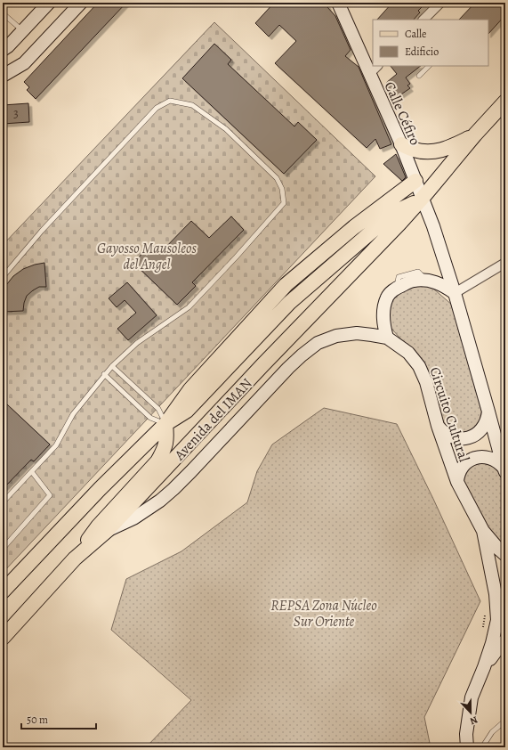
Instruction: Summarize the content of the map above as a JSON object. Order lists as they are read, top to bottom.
{
  "streets": {
    "main road": ["Avenida del IMAN"],
    "street": ["Calle Céfiro", "Circuito Cultural"]
  },
  "crossings": [
    ["Calle Céfiro", "Avenida del IMAN"],
    ["Circuito Cultural", "Avenida del IMAN"]
  ],
  "parks": ["Gayosso Mausoleos del Angel", "REPSA Zona Núcleo Sur Oriente"],
  "house_numbers": ["3"],
  "legend": ["Calle", "Edificio"],
  "scale_bar": "50 m",
  "north": "bottom"
}
